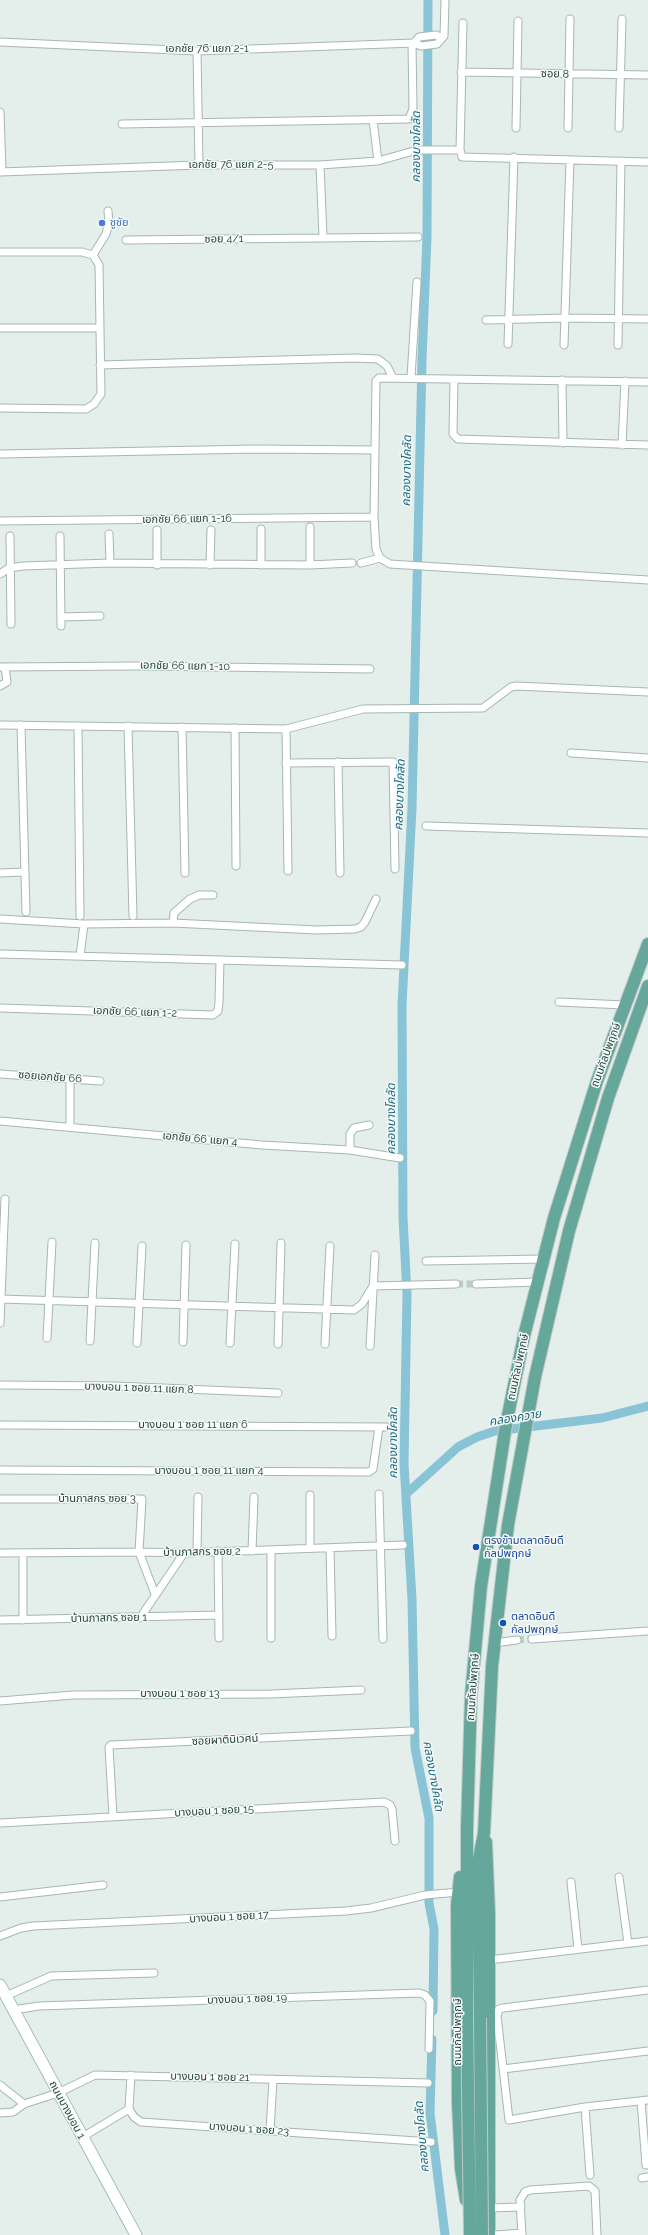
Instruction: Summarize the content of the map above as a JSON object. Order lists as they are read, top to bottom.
{
  "streets": {
    "main road": ["ถนนกัลปพฤกษ์", "ถนนบางบอน 1"],
    "street": [
      "เอกชัย 76 แยก 2-1",
      "ซอย 8",
      "เอกชัย 76 แยก 2-5",
      "ซอย 4/1",
      "เอกชัย 66 แยก 1-16",
      "เอกชัย 66 แยก 1-10",
      "เอกชัย 66 แยก 1-2",
      "ซอยเอกชัย 66",
      "เอกชัย 66 แยก 4",
      "บางบอน 1 ซอย 11 แยก 8",
      "บางบอน 1 ซอย 11 แยก 6",
      "บางบอน 1 ซอย 11 แยก 4",
      "บ้านภาสกร ซอย 3",
      "บ้านภาสกร ซอย 2",
      "บ้านภาสกร ซอย 1",
      "บางบอน 1 ซอย 13",
      "ซอยผาตินิเวศน์",
      "บางบอน 1 ซอย 15",
      "บางบอน 1 ซอย 17",
      "บางบอน 1 ซอย 19",
      "บางบอน 1 ซอย 21",
      "บางบอน 1 ซอย 23"
    ]
  },
  "crossings": [
    ["ถนนกัลปพฤกษ์", "บางบอน 1 ซอย 17"],
    ["บางบอน 1 ซอย 11 แยก 6", "บางบอน 1 ซอย 11 แยก 4"],
    ["บ้านภาสกร ซอย 3", "บ้านภาสกร ซอย 2"],
    ["ซอยผาตินิเวศน์", "บางบอน 1 ซอย 15"],
    ["บางบอน 1 ซอย 19", "ถนนบางบอน 1"],
    ["บางบอน 1 ซอย 21", "ถนนบางบอน 1"]
  ],
  "water": ["คลองบางโคลัด", "คลองควาย"],
  "places": ["ชูชัย", "ตรงข้ามตลาดอินดี กัลปพฤกษ์", "ตลาดอินดี กัลปพฤกษ์"]
}
